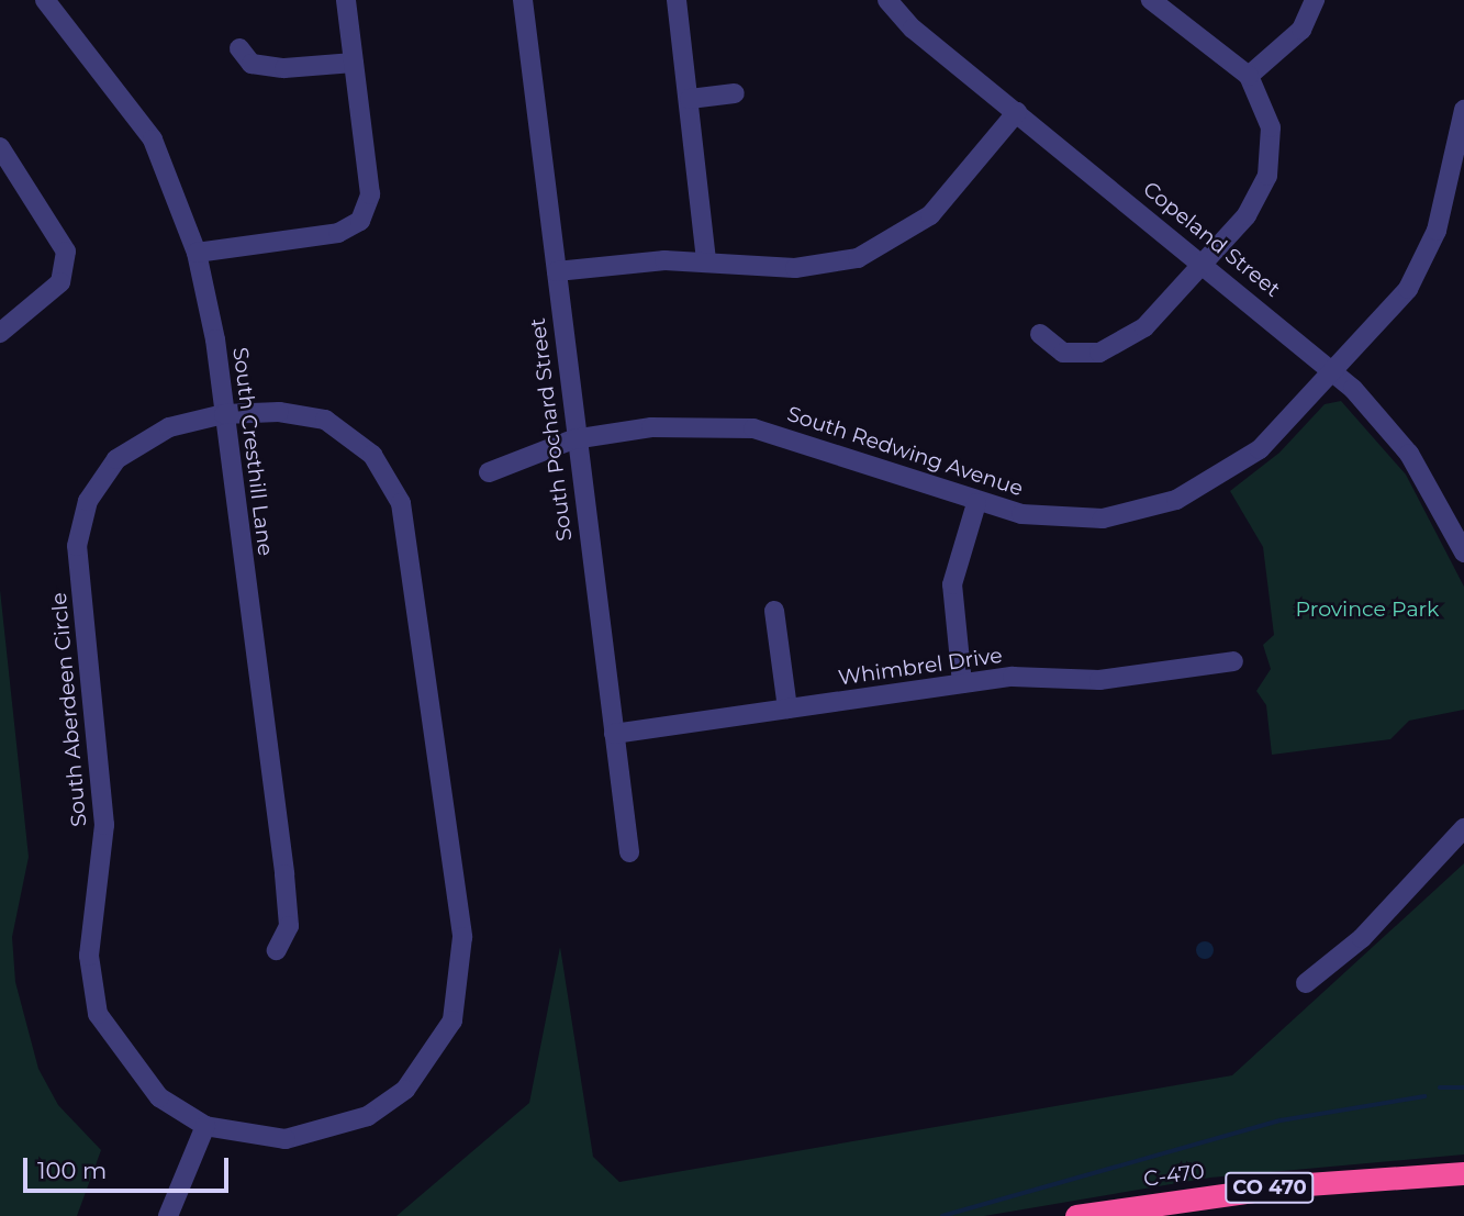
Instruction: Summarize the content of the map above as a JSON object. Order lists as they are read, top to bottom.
{
  "streets": {
    "highway": ["C-470", "CO 470"],
    "street": [
      "Copeland Street",
      "South Pochard Street",
      "South Cresthill Lane",
      "South Redwing Avenue",
      "Whimbrel Drive",
      "South Aberdeen Circle"
    ]
  },
  "crossings": [
    ["Copeland Street", "South Redwing Avenue"],
    ["South Pochard Street", "South Redwing Avenue"],
    ["South Pochard Street", "Whimbrel Drive"],
    ["South Cresthill Lane", "South Aberdeen Circle"]
  ],
  "parks": ["Province Park"],
  "scale_bar": "100 m"
}
